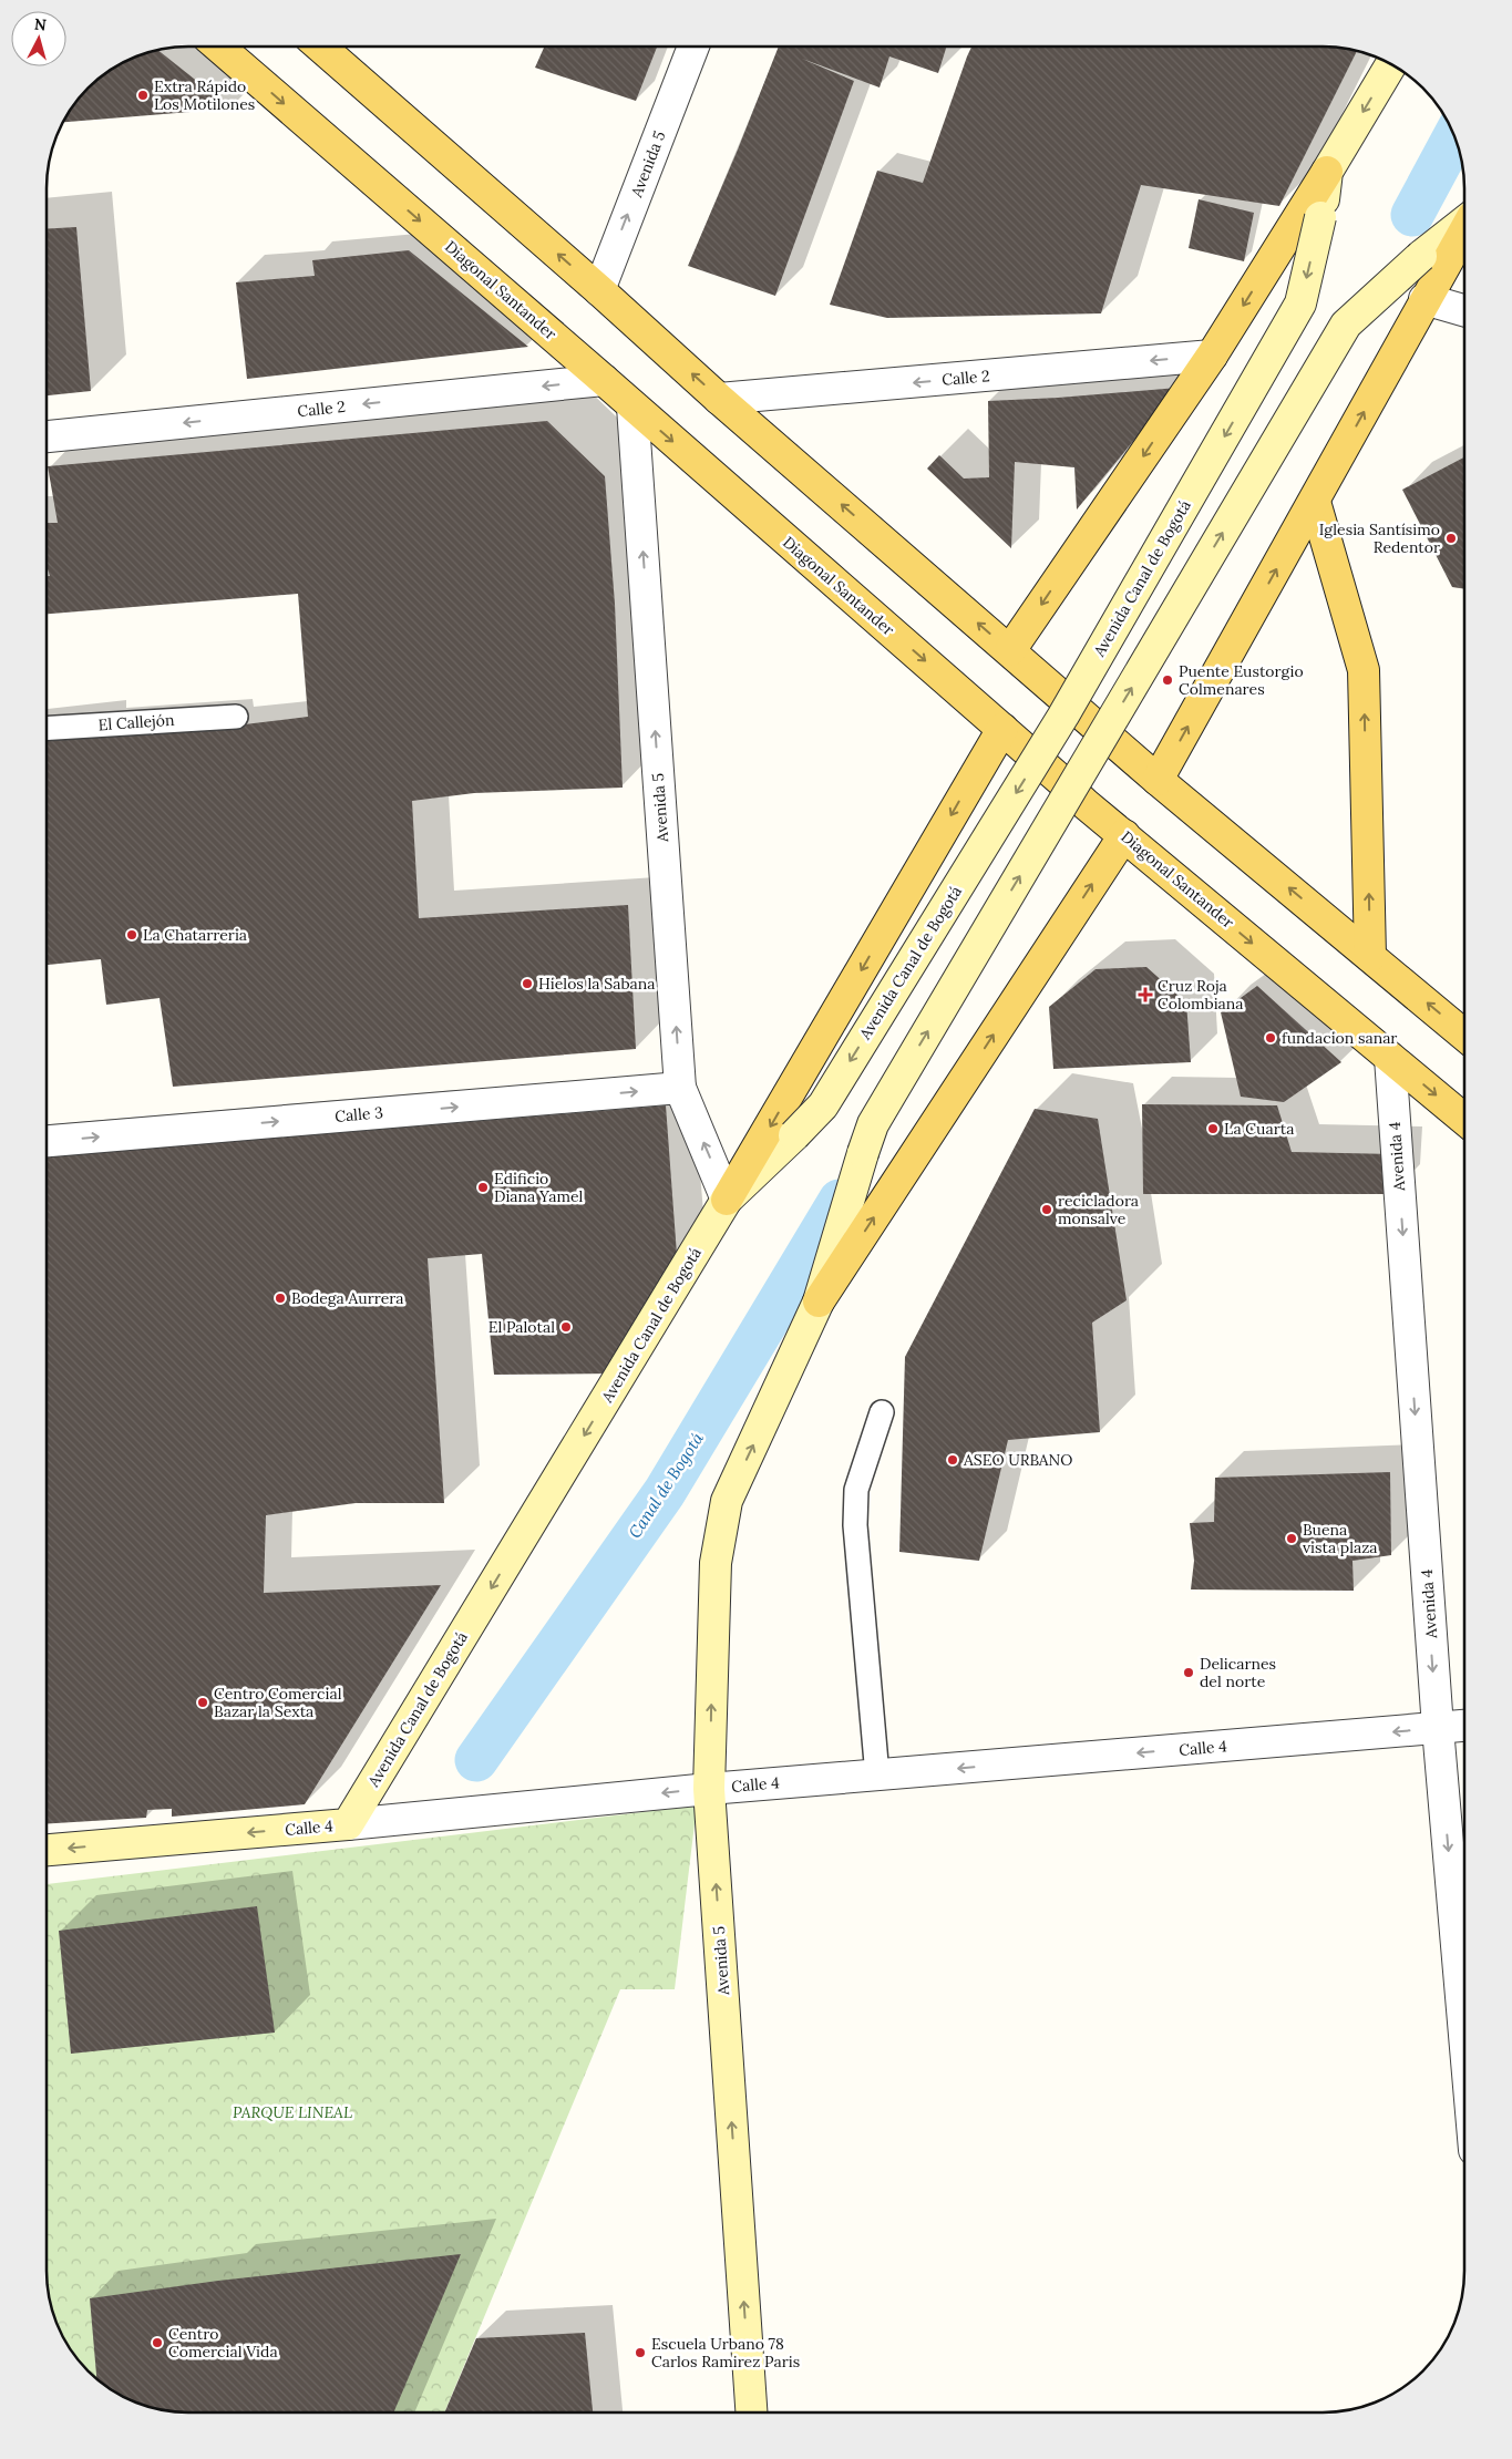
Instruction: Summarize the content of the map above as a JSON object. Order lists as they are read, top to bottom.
{
  "streets": {
    "main road": [
      "Avenida 5",
      "Diagonal Santander",
      "Avenida Canal de Bogotá",
      "Calle 4"
    ],
    "street": ["Calle 2", "Calle 3", "Avenida 4"],
    "lane": ["El Callejón"]
  },
  "crossings": [
    ["Avenida 5", "Diagonal Santander"],
    ["Avenida 5", "Avenida Canal de Bogotá"],
    ["Avenida 5", "Calle 3"],
    ["Avenida 5", "Calle 4"],
    ["Diagonal Santander", "Calle 2"],
    ["Diagonal Santander", "Avenida 4"],
    ["Avenida Canal de Bogotá", "Calle 4"],
    ["Avenida 4", "Calle 4"]
  ],
  "one_way": [
    "Avenida 5",
    "Calle 2",
    "Calle 3",
    "Avenida 4",
    "Calle 4"
  ],
  "water": ["Canal de Bogotá"],
  "parks": ["PARQUE LINEAL"],
  "places": {
    "other": [
      "Extra Rápido Los Motilones",
      "Iglesia Santísimo Redentor",
      "Puente Eustorgio Colmenares",
      "La Chatarreria",
      "Hielos la Sabana",
      "fundacion sanar",
      "La Cuarta",
      "Edificio Diana Yamel",
      "recicladora monsalve",
      "Bodega Aurrera",
      "El Palotal",
      "ASEO URBANO",
      "Buena vista plaza",
      "Delicarnes del norte",
      "Centro Comercial Bazar la Sexta",
      "Centro Comercial Vida",
      "Escuela Urbano 78 Carlos Ramirez Paris"
    ],
    "health": ["Cruz Roja Colombiana"]
  },
  "north": "top"
}
